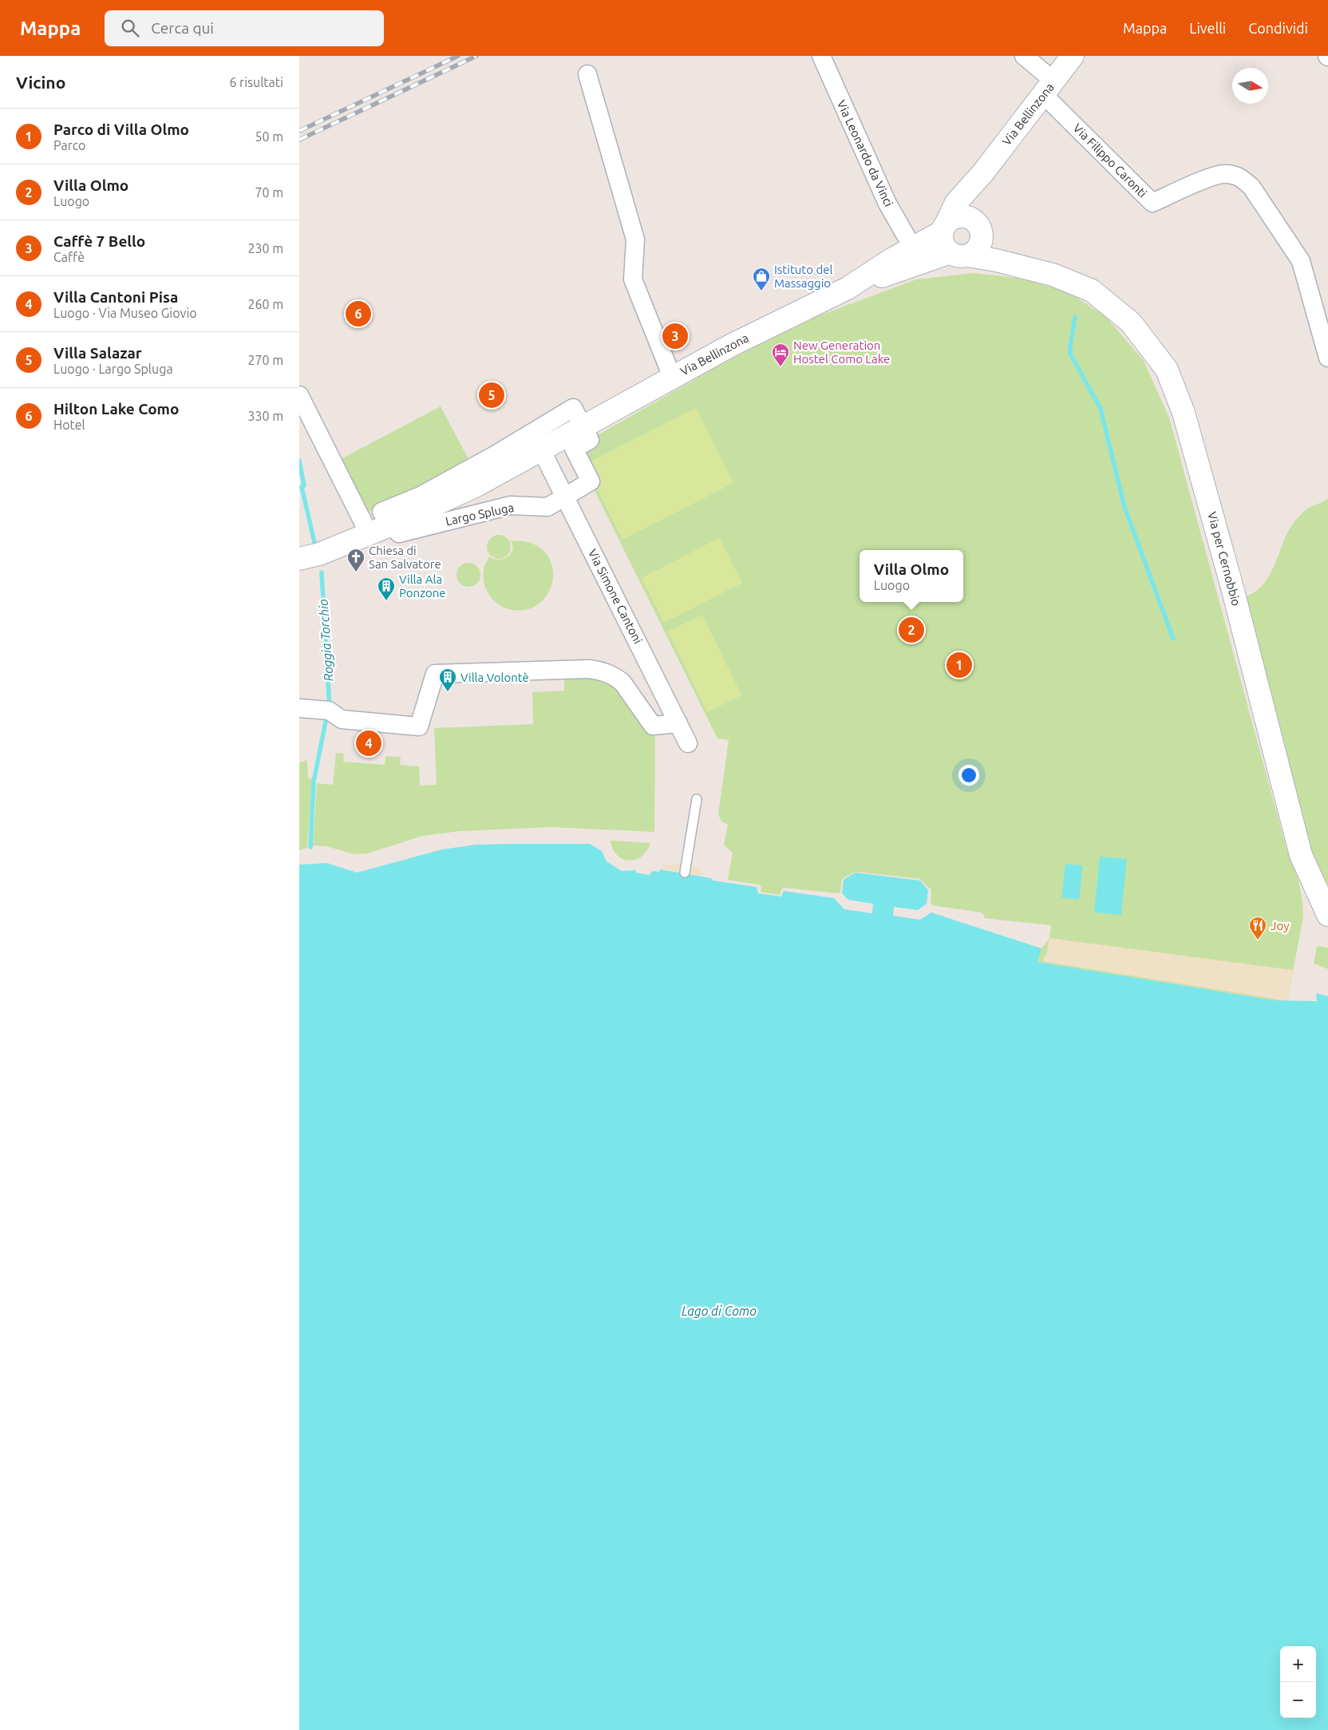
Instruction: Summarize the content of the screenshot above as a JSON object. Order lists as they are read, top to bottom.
{
  "streets": {
    "main road": ["Via Bellinzona", "Largo Spluga", "Via per Cernobbio"],
    "street": ["Via Leonardo da Vinci", "Via Filippo Caronti", "Via Simone Cantoni"]
  },
  "crossings": [
    ["Via Bellinzona", "Via Leonardo da Vinci"],
    ["Via Bellinzona", "Via Filippo Caronti"],
    ["Via Bellinzona", "Largo Spluga"],
    ["Via Bellinzona", "Via per Cernobbio"],
    ["Largo Spluga", "Via Simone Cantoni"]
  ],
  "water": ["Roggia Torchio", "Lago di Como"],
  "places": {
    "shop": ["Istituto del Massaggio"],
    "hotel": ["New Generation Hostel Como Lake"],
    "church": ["Chiesa di San Salvatore"],
    "building": ["Villa Ala Ponzone", "Villa Volontè"],
    "restaurant": ["Joy"]
  },
  "north": "right",
  "page": {
    "header": "Mappa",
    "search": "Cerca qui",
    "nav": ["Mappa", "Livelli", "Condividi"],
    "heading": ["Vicino", "6 risultati"],
    "list": [
      {
        "mark": "1",
        "name": "Parco di Villa Olmo",
        "note": "Parco",
        "value": "50 m"
      },
      {
        "mark": "2",
        "name": "Villa Olmo",
        "note": "Luogo",
        "value": "70 m"
      },
      {
        "mark": "3",
        "name": "Caffè 7 Bello",
        "note": "Caffè",
        "value": "230 m"
      },
      {
        "mark": "4",
        "name": "Villa Cantoni Pisa",
        "note": "Luogo · Via Museo Giovio",
        "value": "260 m"
      },
      {
        "mark": "5",
        "name": "Villa Salazar",
        "note": "Luogo · Largo Spluga",
        "value": "270 m"
      },
      {
        "mark": "6",
        "name": "Hilton Lake Como",
        "note": "Hotel",
        "value": "330 m"
      }
    ],
    "pins": [
      "6",
      "3",
      "5",
      "2",
      "1",
      "4"
    ],
    "popup": ["Villa Olmo", "Luogo"],
    "map_buttons": ["+", "−"]
  }
}
